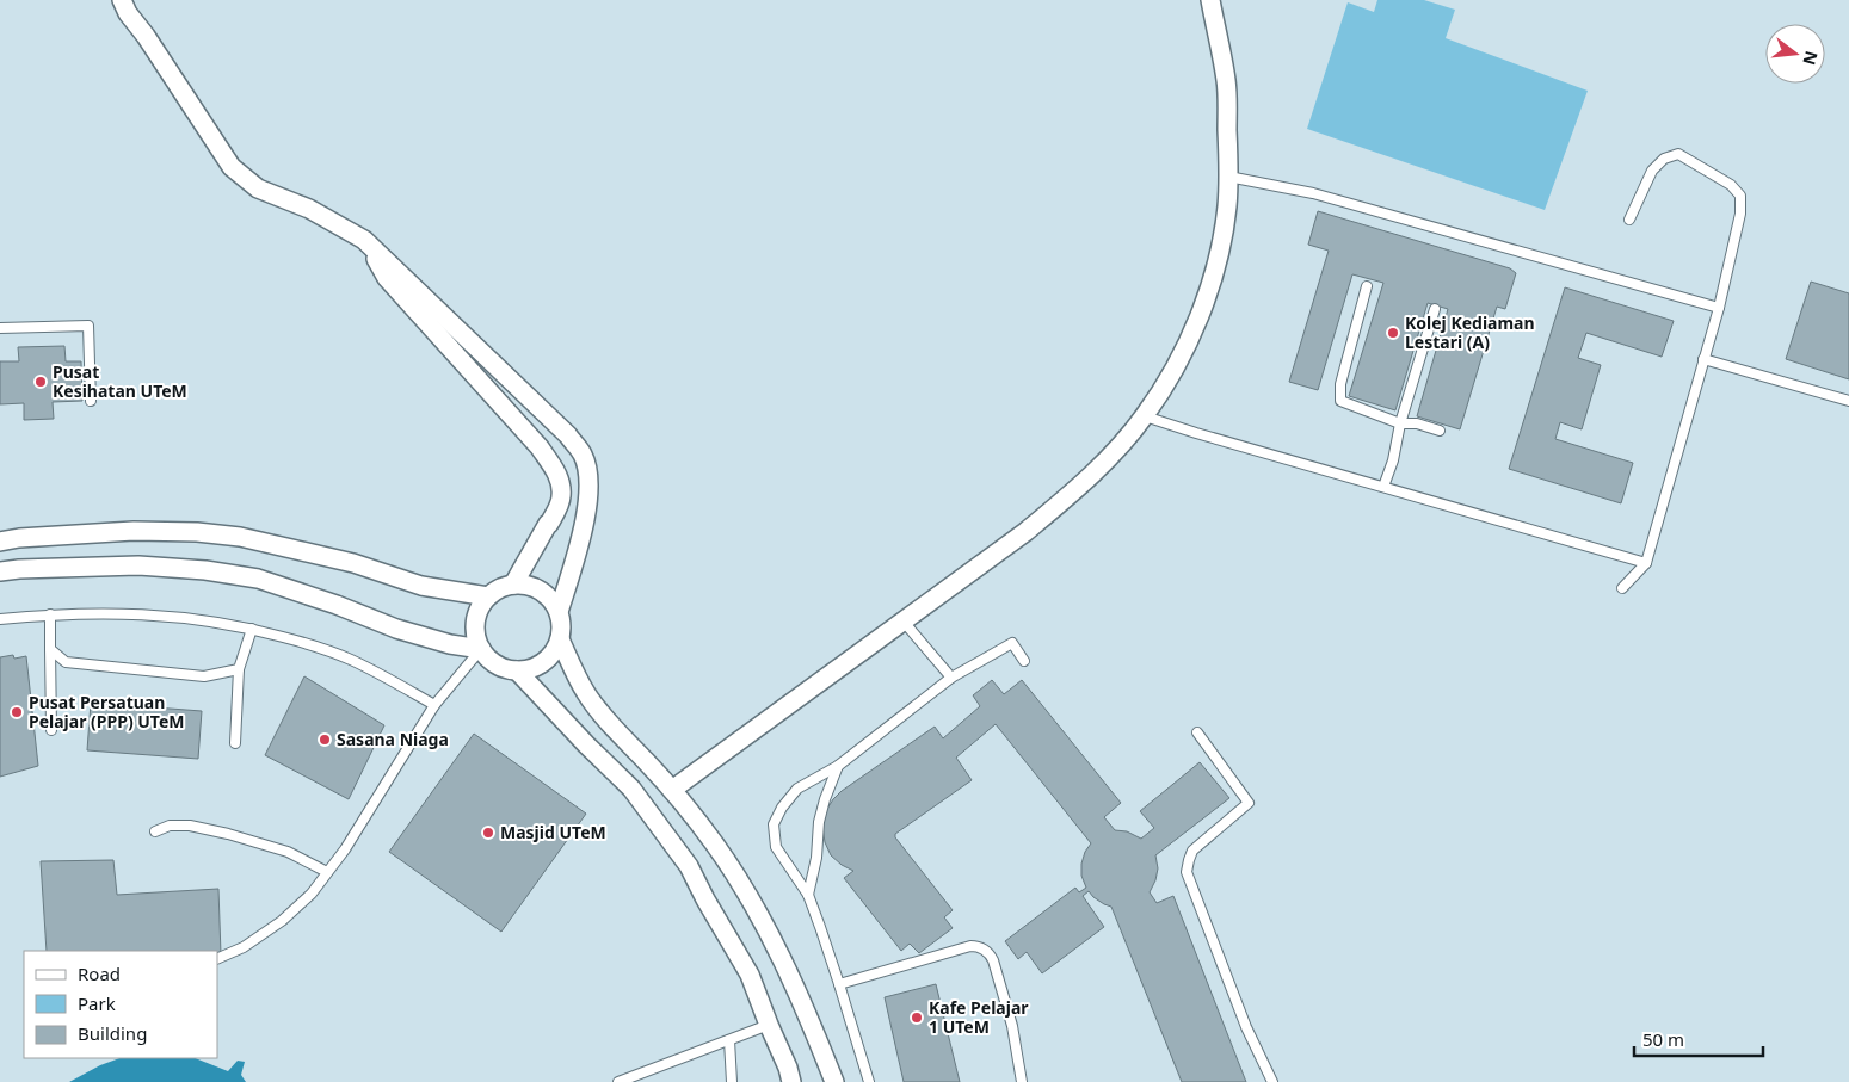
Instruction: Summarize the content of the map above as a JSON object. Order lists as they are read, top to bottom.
{
  "places": [
    "Kolej Kediaman Lestari (A)",
    "Pusat Kesihatan UTeM",
    "Pusat Persatuan Pelajar (PPP) UTeM",
    "Sasana Niaga",
    "Masjid UTeM",
    "Kafe Pelajar 1 UTeM"
  ],
  "legend": ["Road", "Park", "Building"],
  "scale_bar": "50 m",
  "north": "right"
}
